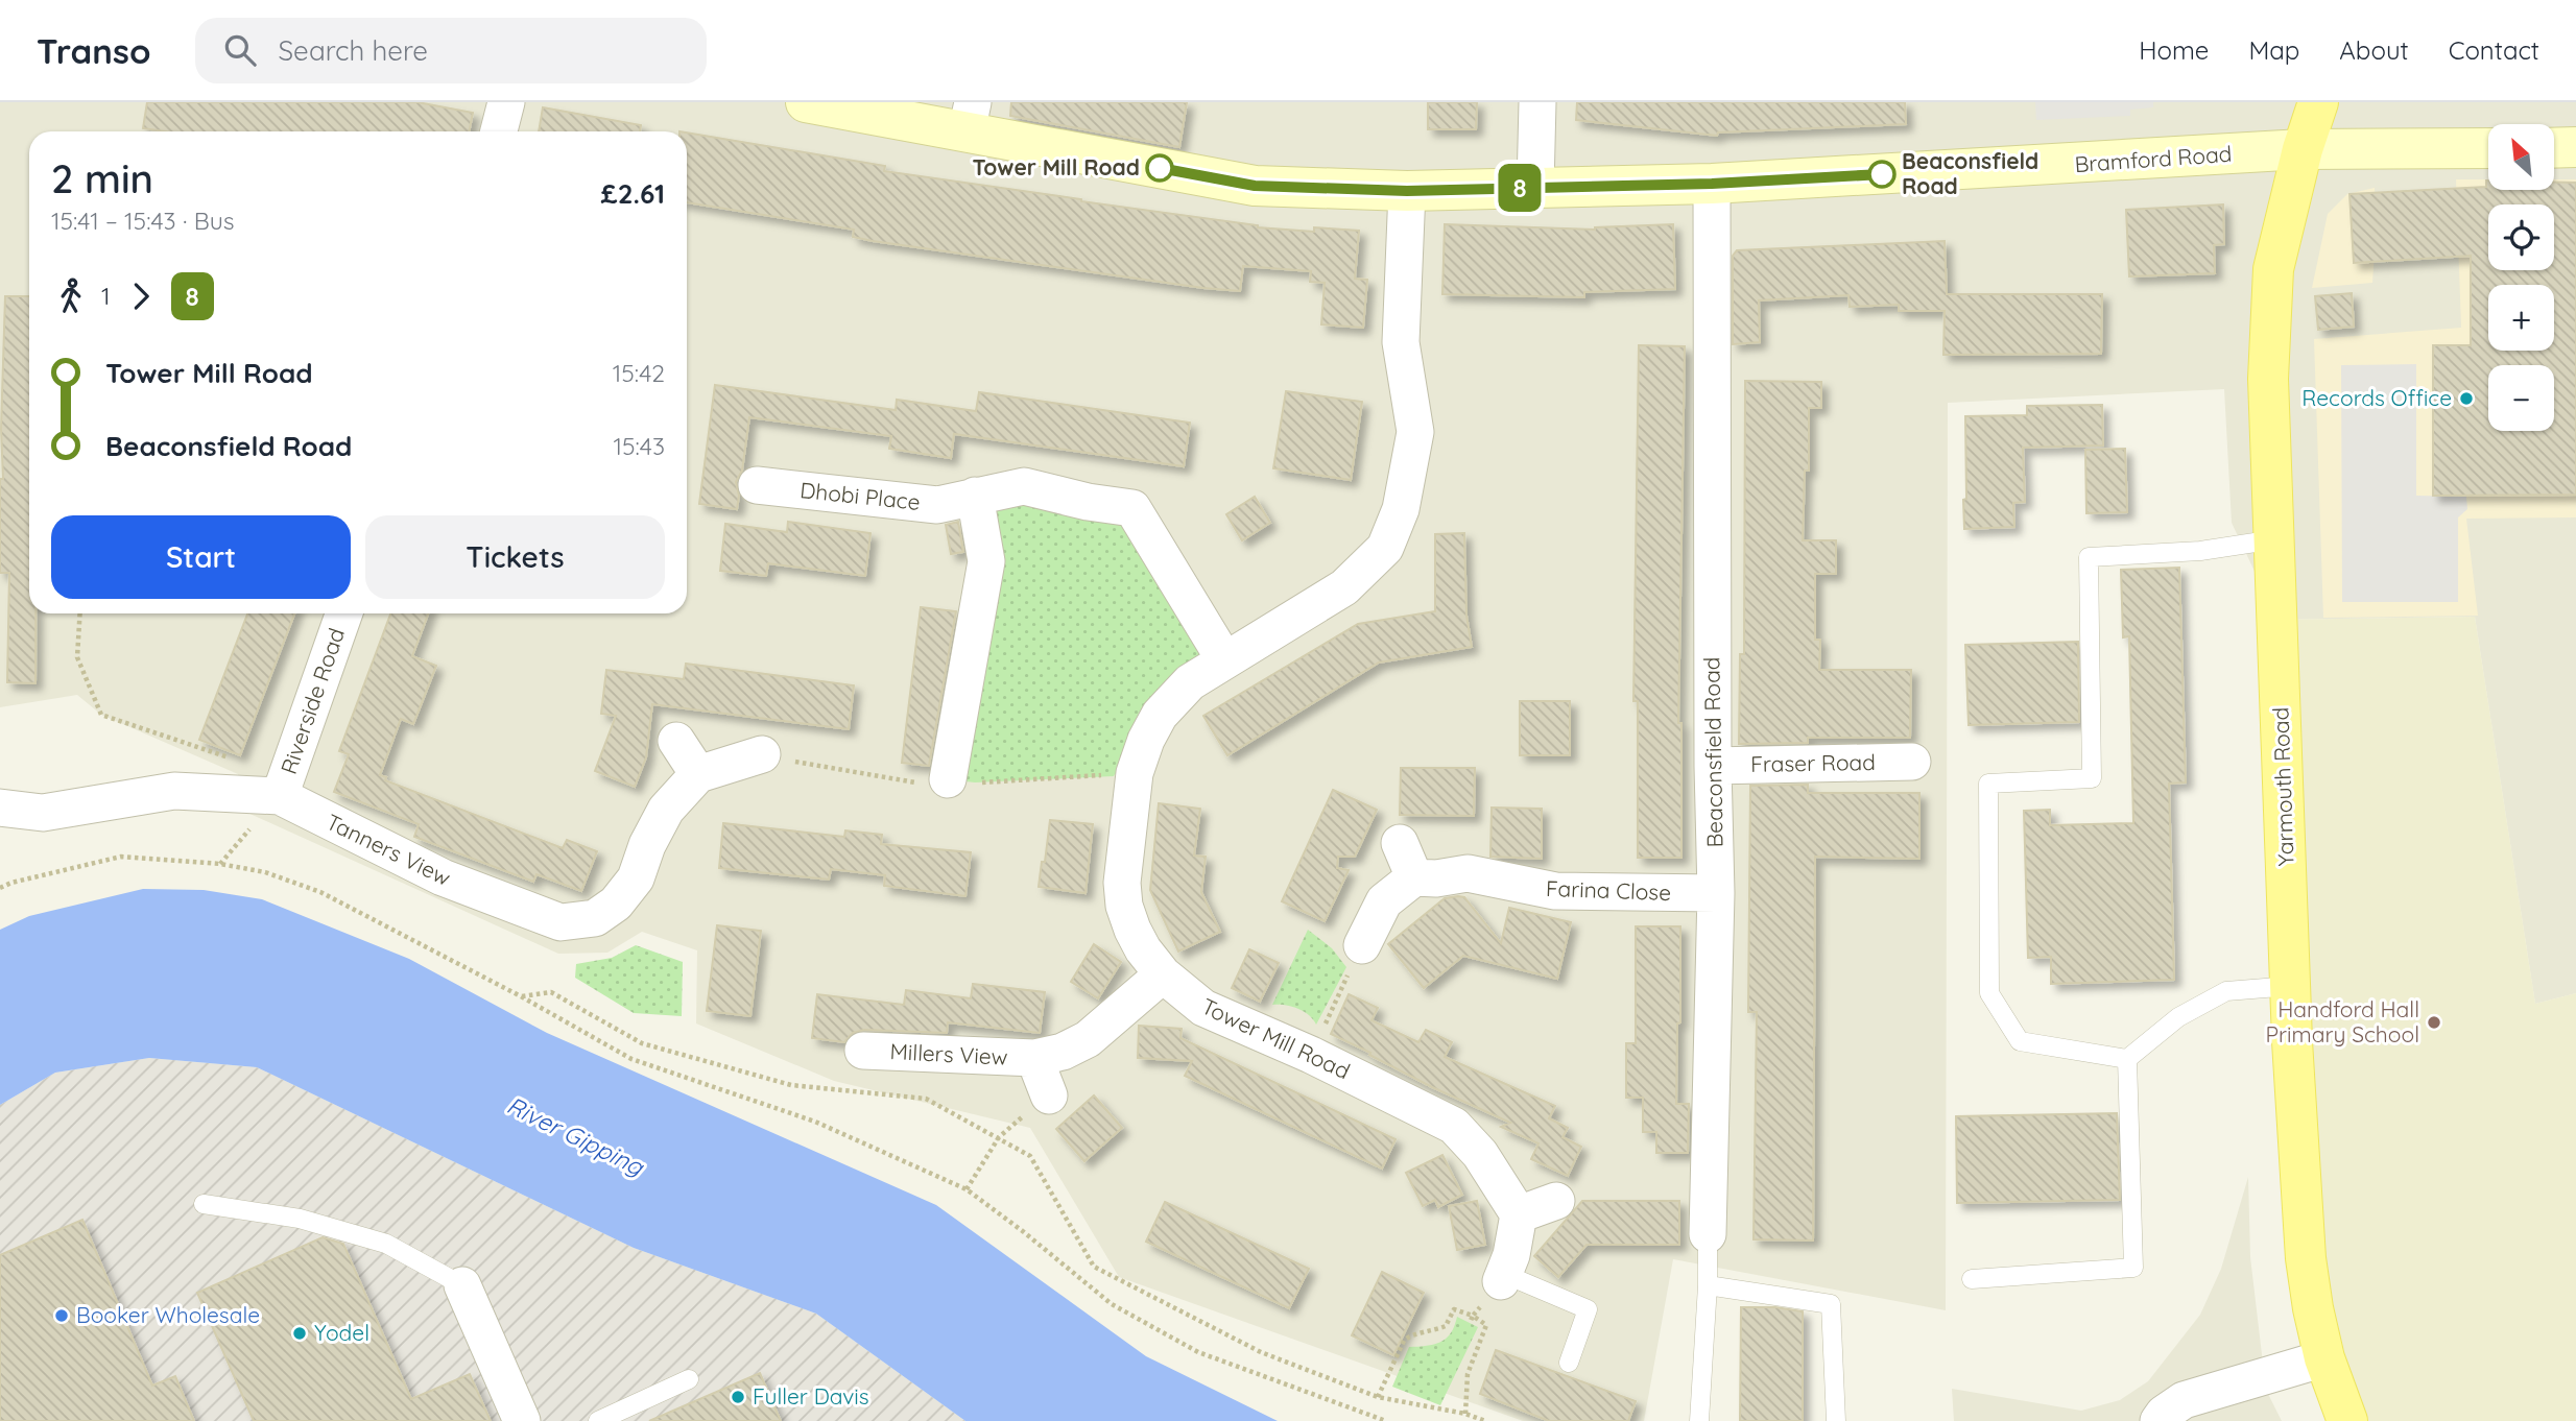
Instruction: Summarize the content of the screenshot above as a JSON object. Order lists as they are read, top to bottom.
{
  "streets": {
    "main road": ["Bramford Road", "Yarmouth Road"],
    "street": [
      "Dhobi Place",
      "Riverside Road",
      "Beaconsfield Road",
      "Fraser Road",
      "Tanners View",
      "Farina Close",
      "Tower Mill Road",
      "Millers View"
    ]
  },
  "crossings": [
    ["Bramford Road", "Beaconsfield Road"],
    ["Bramford Road", "Yarmouth Road"],
    ["Bramford Road", "Tower Mill Road"],
    ["Dhobi Place", "Tower Mill Road"],
    ["Riverside Road", "Tanners View"],
    ["Beaconsfield Road", "Fraser Road"],
    ["Beaconsfield Road", "Farina Close"],
    ["Tower Mill Road", "Millers View"]
  ],
  "water": ["River Gipping"],
  "places": [
    "Tower Mill Road",
    "Beaconsfield Road",
    "Records Office",
    "Handford Hall Primary School",
    "Booker Wholesale",
    "Yodel",
    "Fuller Davis"
  ],
  "lines": ["bus line 8"],
  "north": "top left",
  "page": {
    "header": "Transo",
    "search": "Search here",
    "nav": [
      "Home",
      "Map",
      "About",
      "Contact"
    ],
    "on_map": "8",
    "map_buttons": ["+", "−"],
    "heading": ["2 min", "15:41 – 15:43 · Bus", "£2.61"],
    "legs": ["1", "8"],
    "list": [
      {
        "name": "Tower Mill Road",
        "value": "15:42"
      },
      {
        "name": "Beaconsfield Road",
        "value": "15:43"
      }
    ],
    "buttons": ["Start", "Tickets"]
  }
}
